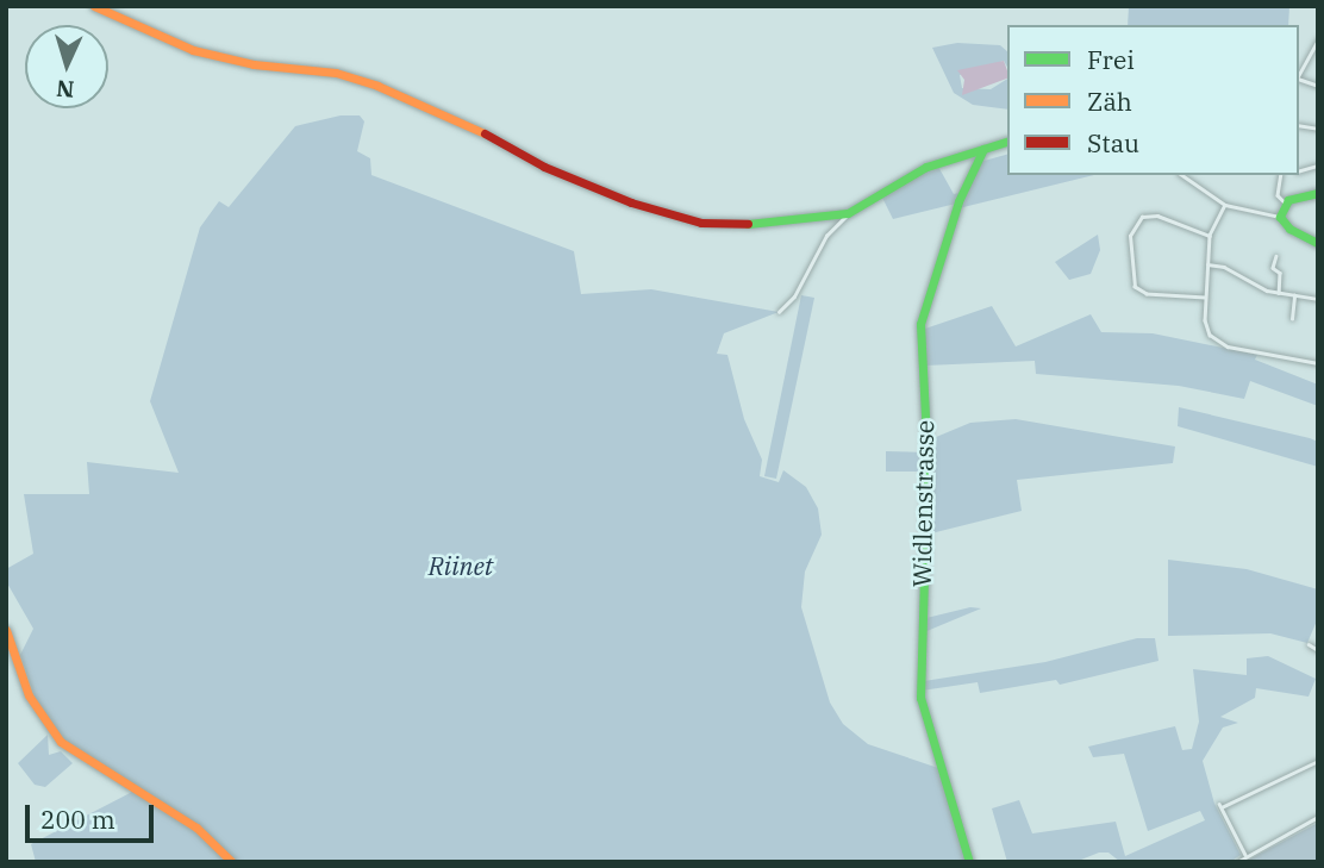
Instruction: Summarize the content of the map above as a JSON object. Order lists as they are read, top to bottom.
{
  "streets": {
    "street": ["Widlenstrasse"]
  },
  "parks": ["Riinet"],
  "legend": ["Frei", "Zäh", "Stau"],
  "scale_bar": "200 m",
  "north": "bottom"
}
